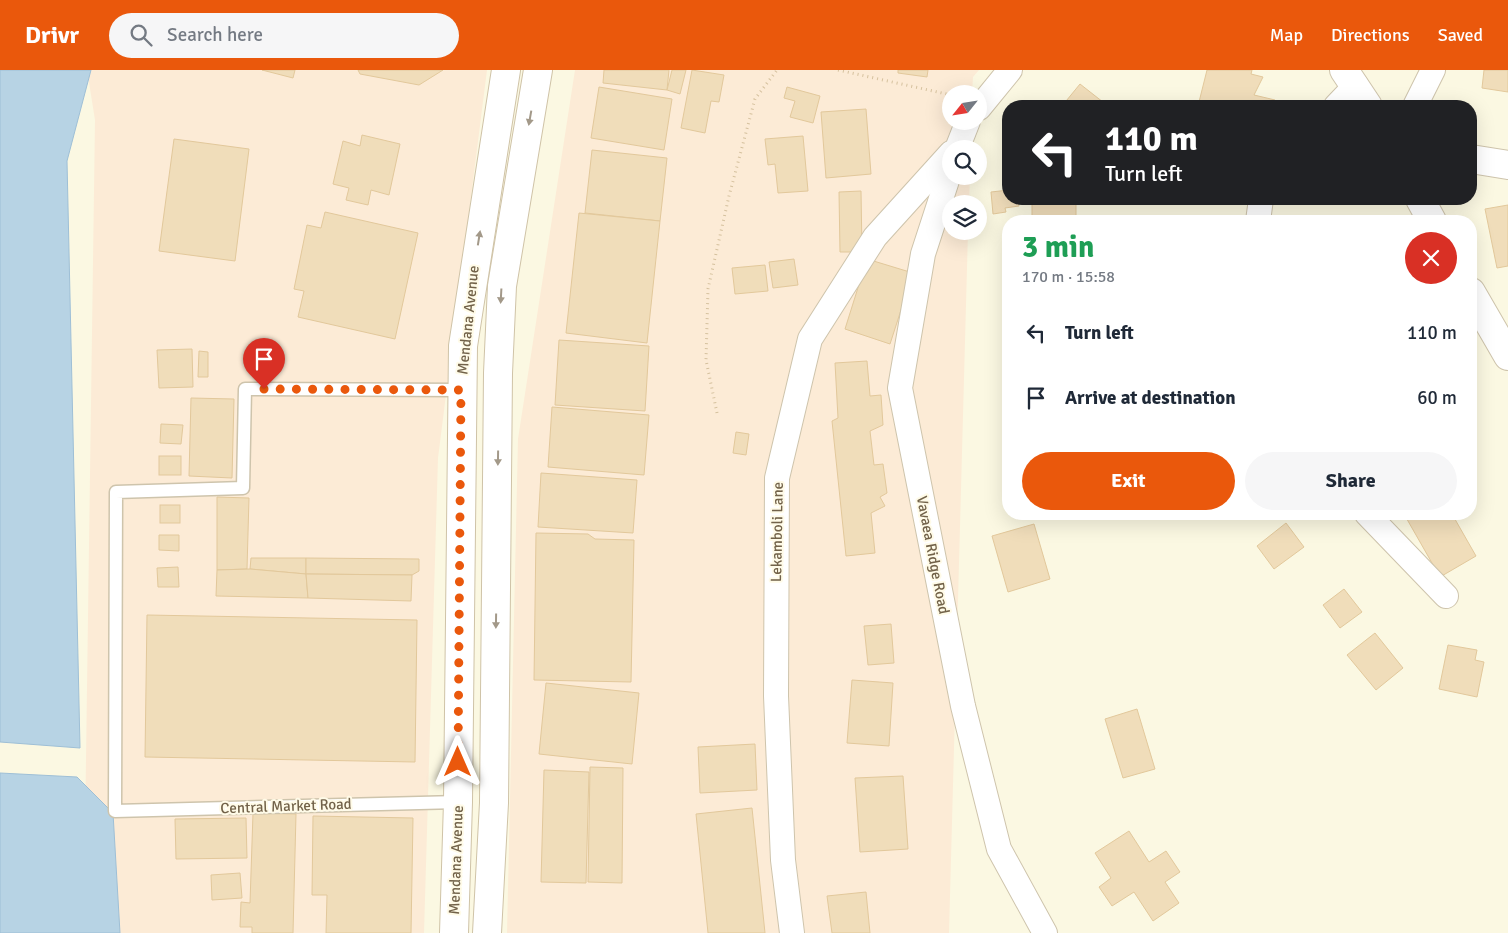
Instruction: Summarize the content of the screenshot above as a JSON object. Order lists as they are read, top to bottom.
{
  "streets": {
    "main road": ["Mendana Avenue"],
    "street": ["Lekamboli Lane", "Vavaea Ridge Road"],
    "lane": ["Central Market Road"]
  },
  "crossings": [
    ["Mendana Avenue", "Central Market Road"]
  ],
  "north": "bottom left",
  "page": {
    "header": "Drivr",
    "search": "Search here",
    "nav": ["Map", "Directions", "Saved"],
    "turn": ["110 m", "Turn left"],
    "heading": ["3 min", "170 m · 15:58"],
    "list": [
      {
        "name": "Turn left",
        "value": "110 m"
      },
      {
        "name": "Arrive at destination",
        "value": "60 m"
      }
    ],
    "buttons": ["Exit", "Share"]
  }
}
